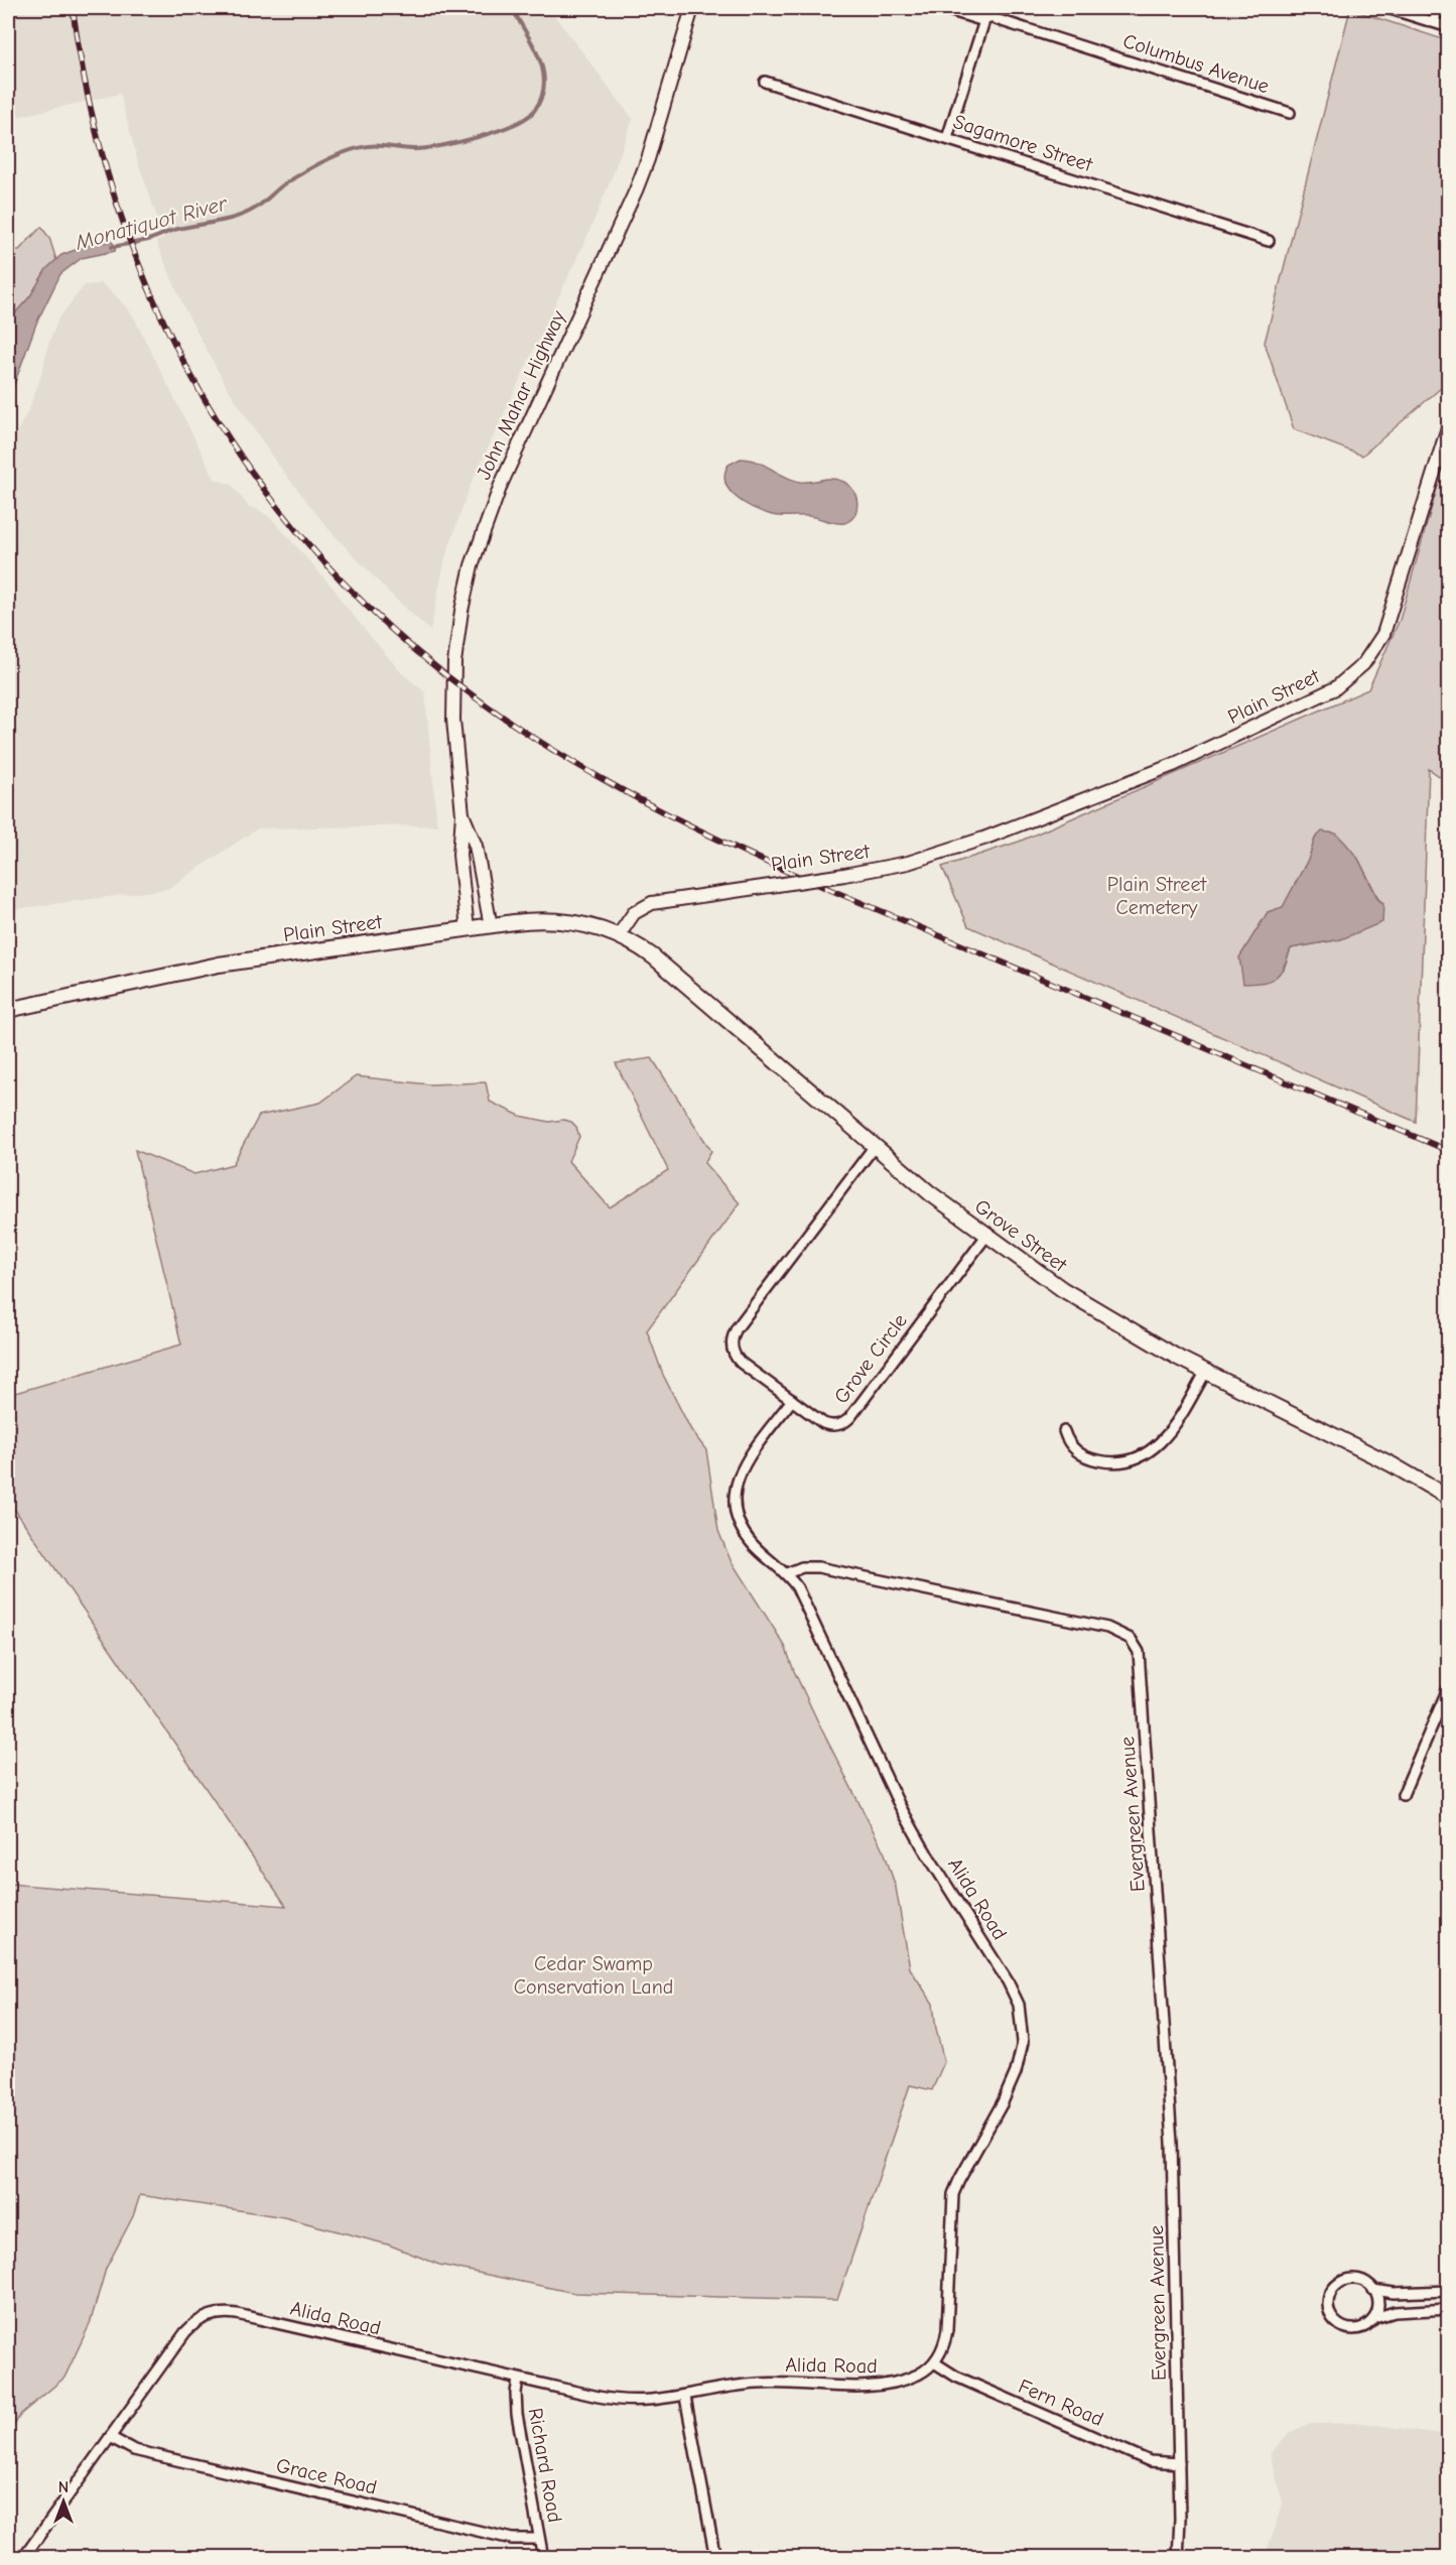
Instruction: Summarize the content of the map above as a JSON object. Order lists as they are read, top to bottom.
{
  "streets": {
    "main road": ["Plain Street", "Grove Street"],
    "street": [
      "Columbus Avenue",
      "Sagamore Street",
      "John Mahar Highway",
      "Grove Circle",
      "Evergreen Avenue",
      "Alida Road",
      "Fern Road",
      "Richard Road",
      "Grace Road"
    ]
  },
  "crossings": [
    ["John Mahar Highway", "Plain Street"],
    ["Plain Street", "Grove Street"],
    ["Grove Street", "Grove Circle"],
    ["Evergreen Avenue", "Alida Road"],
    ["Evergreen Avenue", "Fern Road"],
    ["Alida Road", "Fern Road"],
    ["Alida Road", "Richard Road"],
    ["Alida Road", "Grace Road"],
    ["Richard Road", "Grace Road"]
  ],
  "water": ["Monatiquot River"],
  "parks": ["Plain Street Cemetery", "Cedar Swamp Conservation Land"],
  "north": "top"
}
